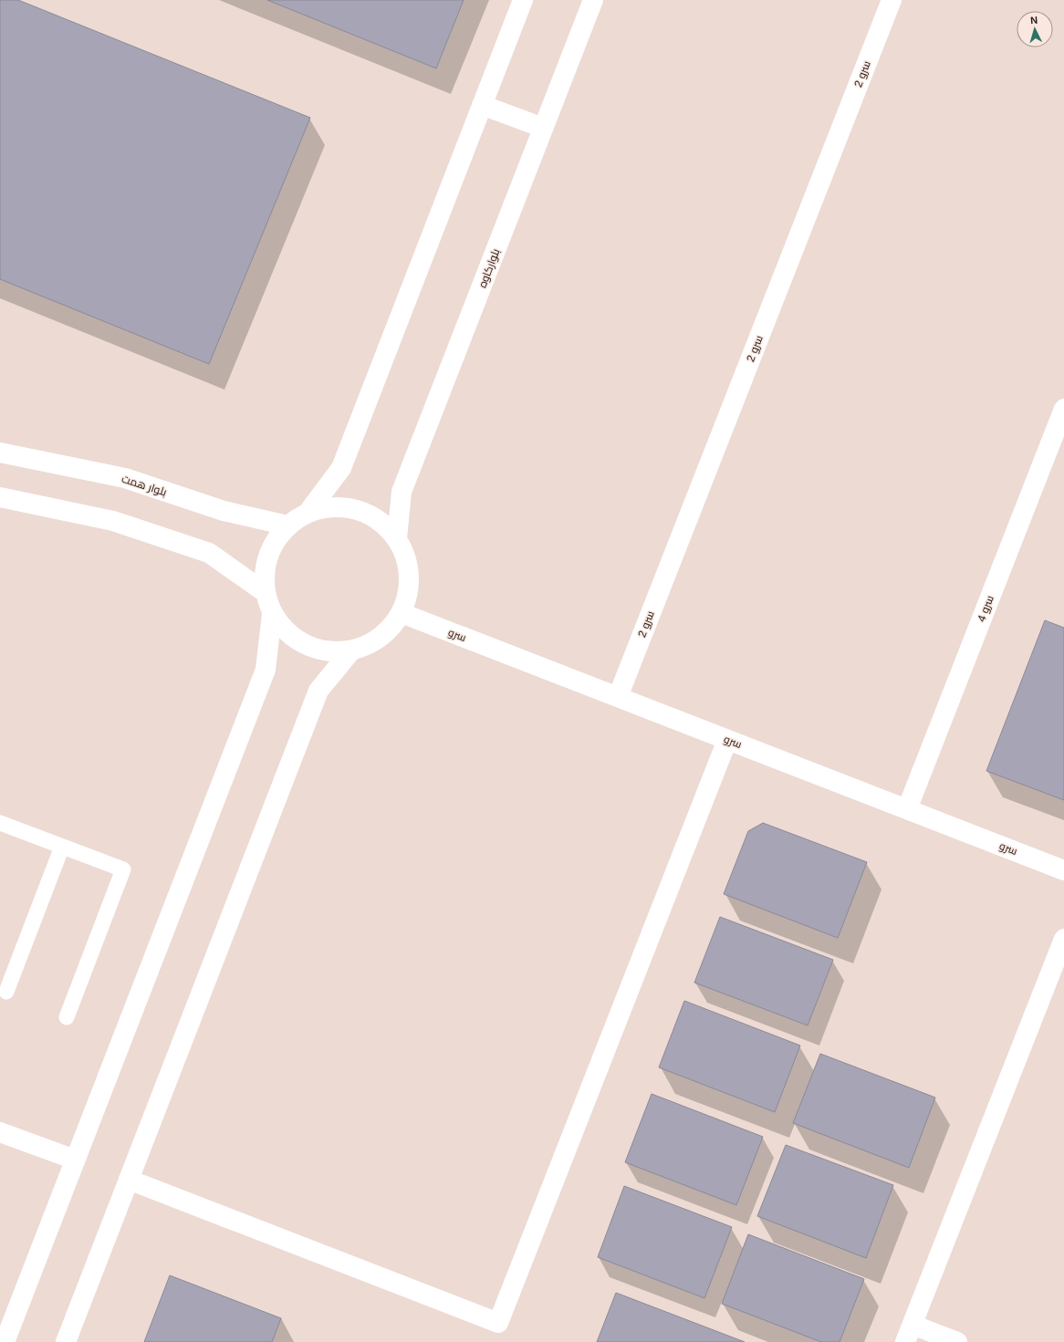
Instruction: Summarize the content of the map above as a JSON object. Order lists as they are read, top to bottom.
{
  "streets": {
    "street": [
      "سرو 2",
      "بلوارکاوه",
      "بلوار همت",
      "سرو 4",
      "سرو"
    ]
  },
  "crossings": [
    ["سرو 2", "سرو"],
    ["سرو 4", "سرو"]
  ],
  "north": "top"
}
